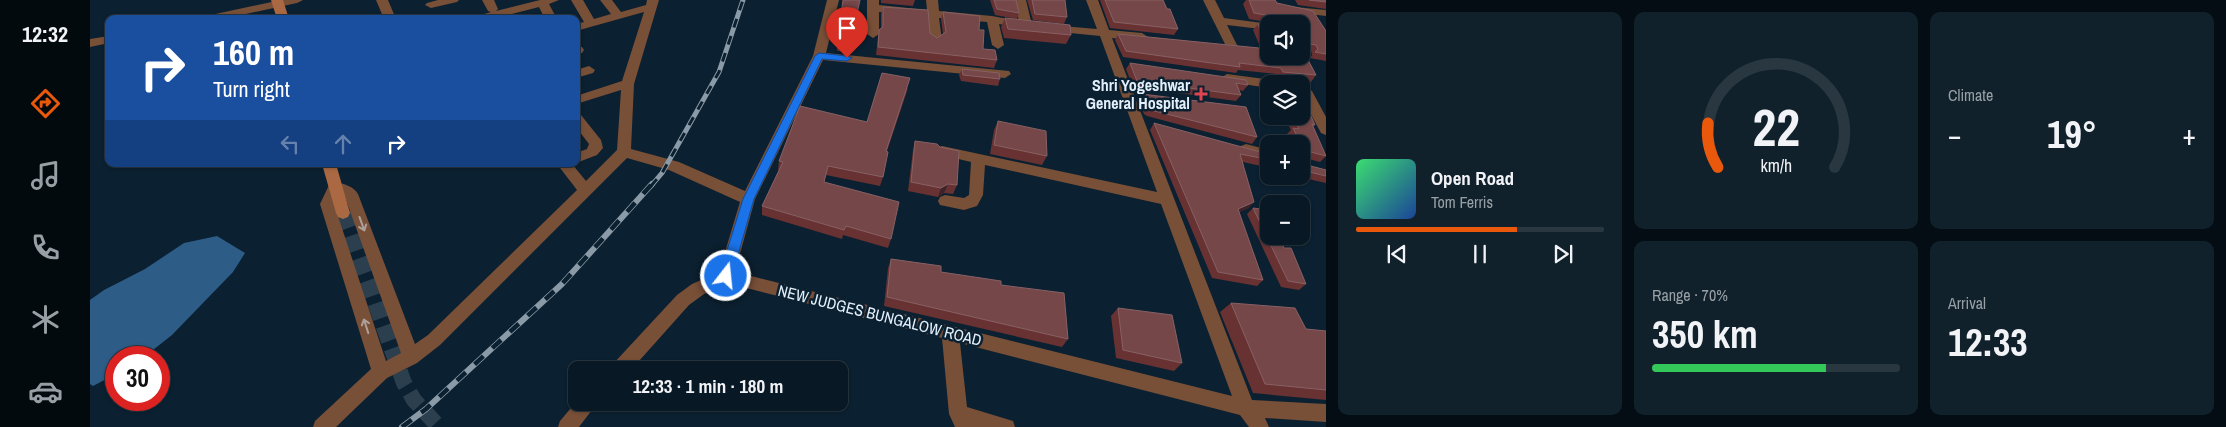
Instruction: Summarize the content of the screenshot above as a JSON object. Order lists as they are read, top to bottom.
{
  "streets": {
    "street": ["NEW JUDGES BUNGALOW ROAD"]
  },
  "places": {
    "health": ["Shri Yogeshwar General Hospital"]
  },
  "page": {
    "tabs": "12:32",
    "tile": [
      "Climate",
      ["Range · 70%", "350 km"],
      ["Arrival", "12:33"]
    ],
    "map_buttons": ["+", "−"],
    "turn": ["160 m", "Turn right"],
    "heat": ["−", "19°", "+"],
    "song": ["Open Road", "Tom Ferris"],
    "limit": "30",
    "trip": "12:33 · 1 min · 180 m",
    "gauge": ["22", "km/h"]
  }
}
